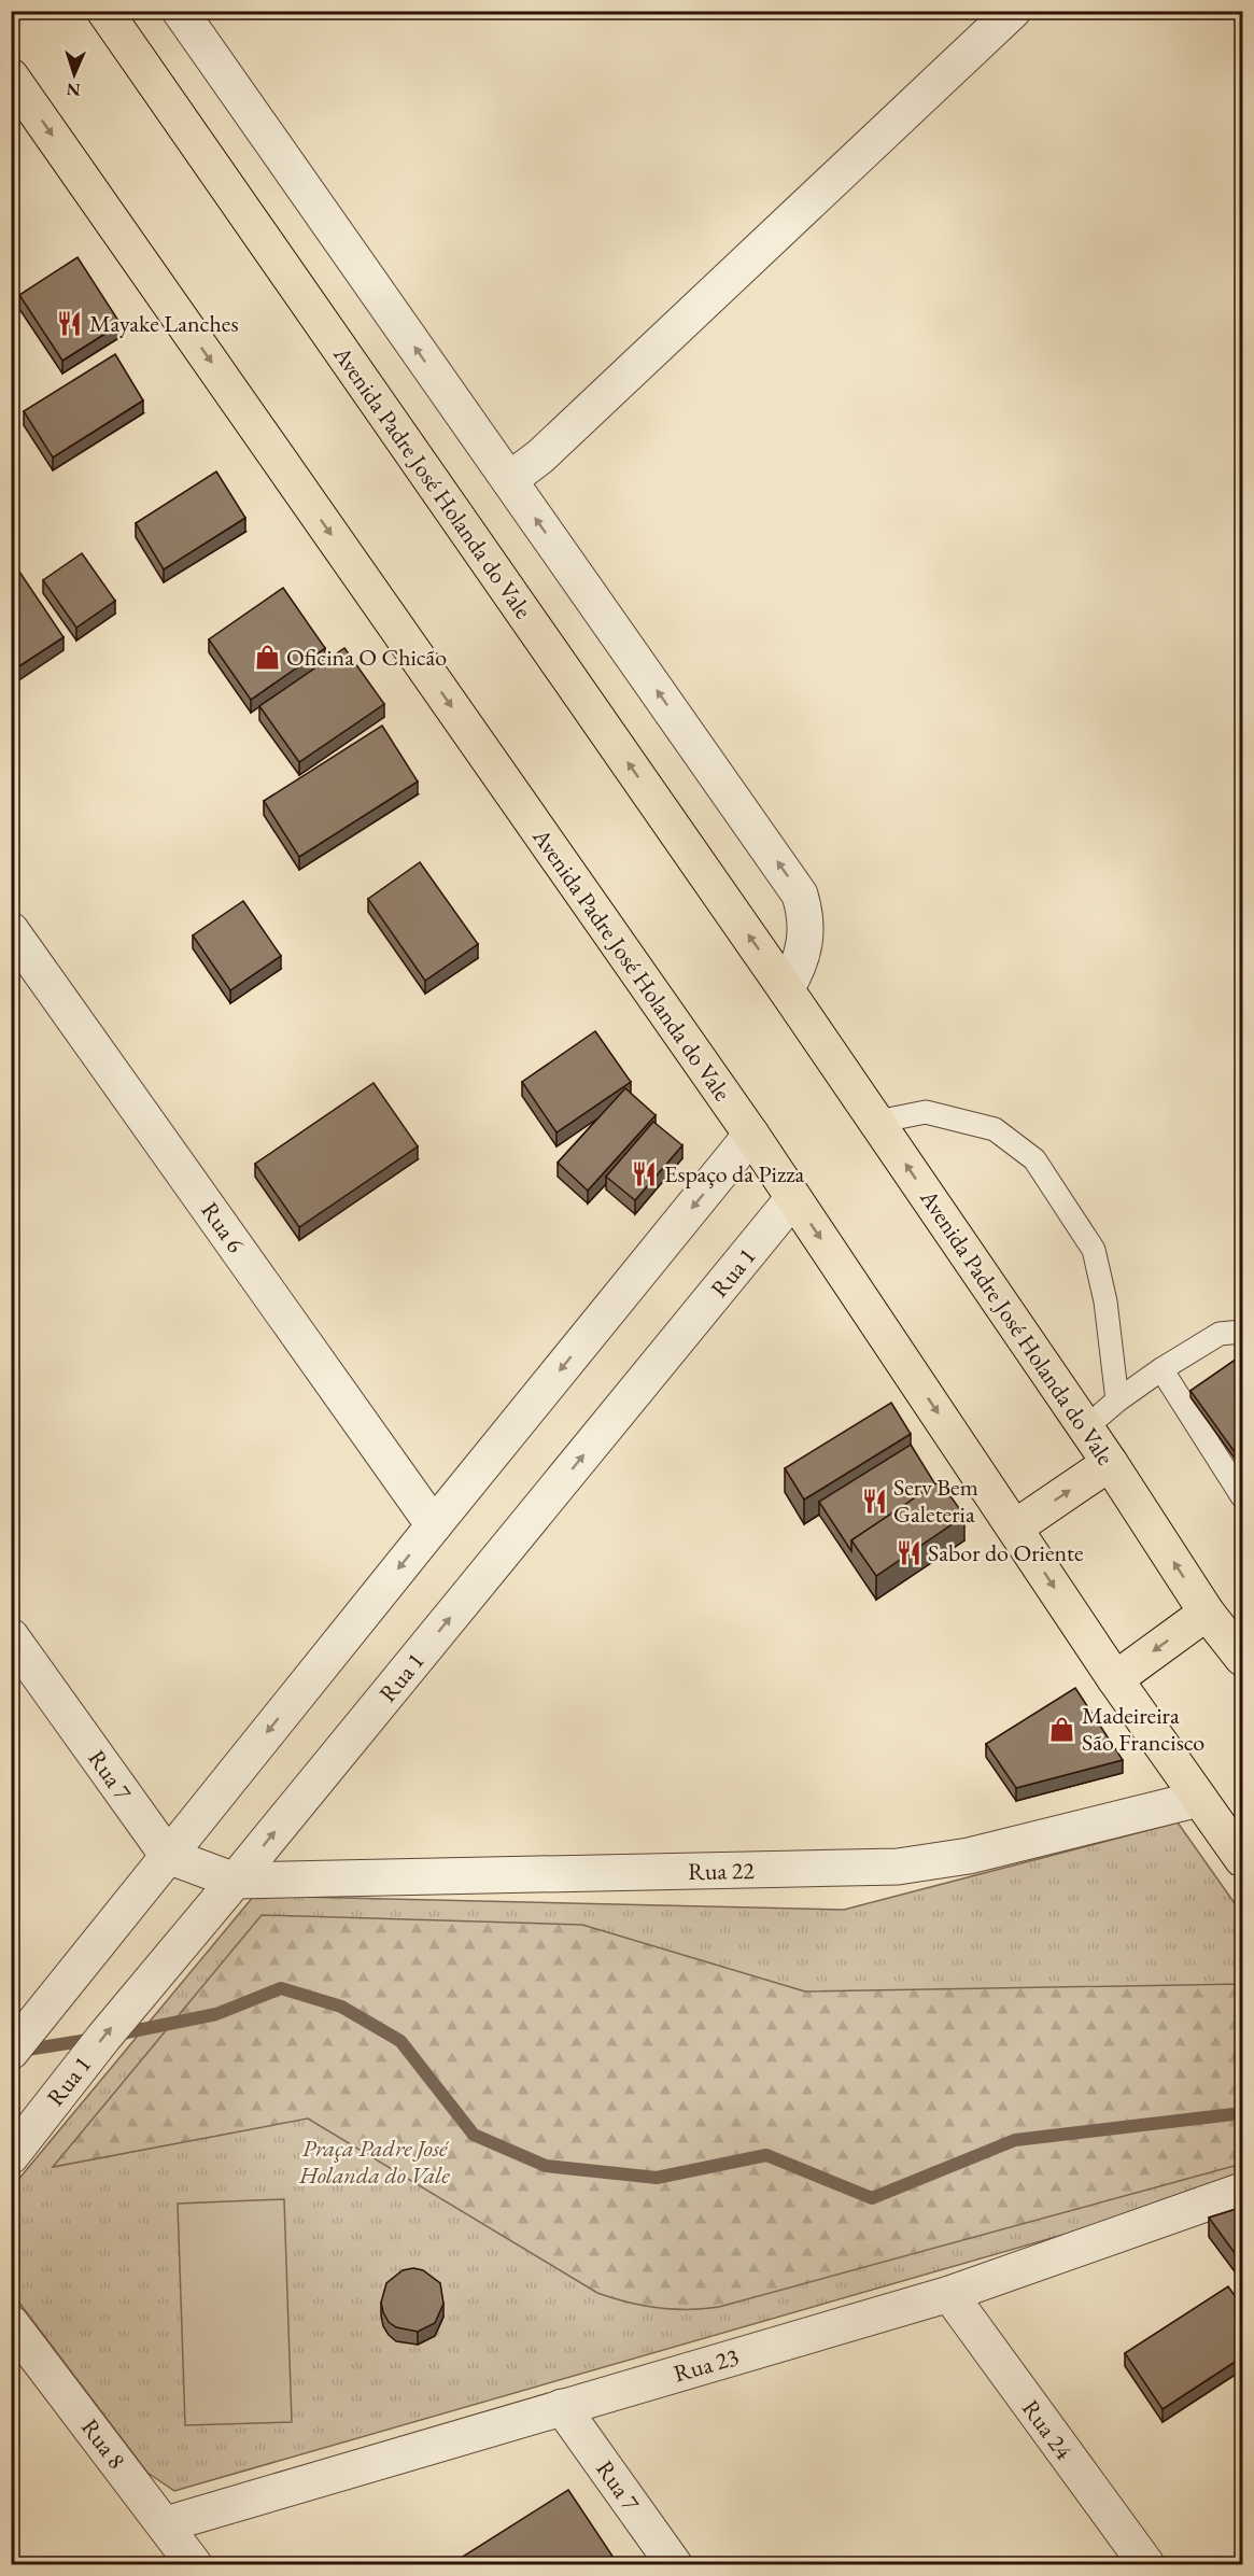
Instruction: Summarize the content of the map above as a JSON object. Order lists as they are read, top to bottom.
{
  "streets": {
    "main road": ["Avenida Padre José Holanda do Vale"],
    "street": [
      "Rua 6",
      "Rua 1",
      "Rua 7",
      "Rua 22",
      "Rua 23",
      "Rua 24",
      "Rua 8"
    ]
  },
  "crossings": [
    ["Avenida Padre José Holanda do Vale", "Rua 1"],
    ["Avenida Padre José Holanda do Vale", "Rua 22"],
    ["Rua 1", "Rua 22"],
    ["Rua 7", "Rua 23"],
    ["Rua 23", "Rua 24"],
    ["Rua 23", "Rua 8"]
  ],
  "parks": ["Praça Padre José Holanda do Vale"],
  "places": {
    "restaurant": [
      "Mayake Lanches",
      "Espaço da Pizza",
      "Serv Bem Galeteria",
      "Sabor do Oriente"
    ],
    "shop": ["Oficina O Chicão", "Madeireira São Francisco"]
  },
  "north": "bottom"
}
